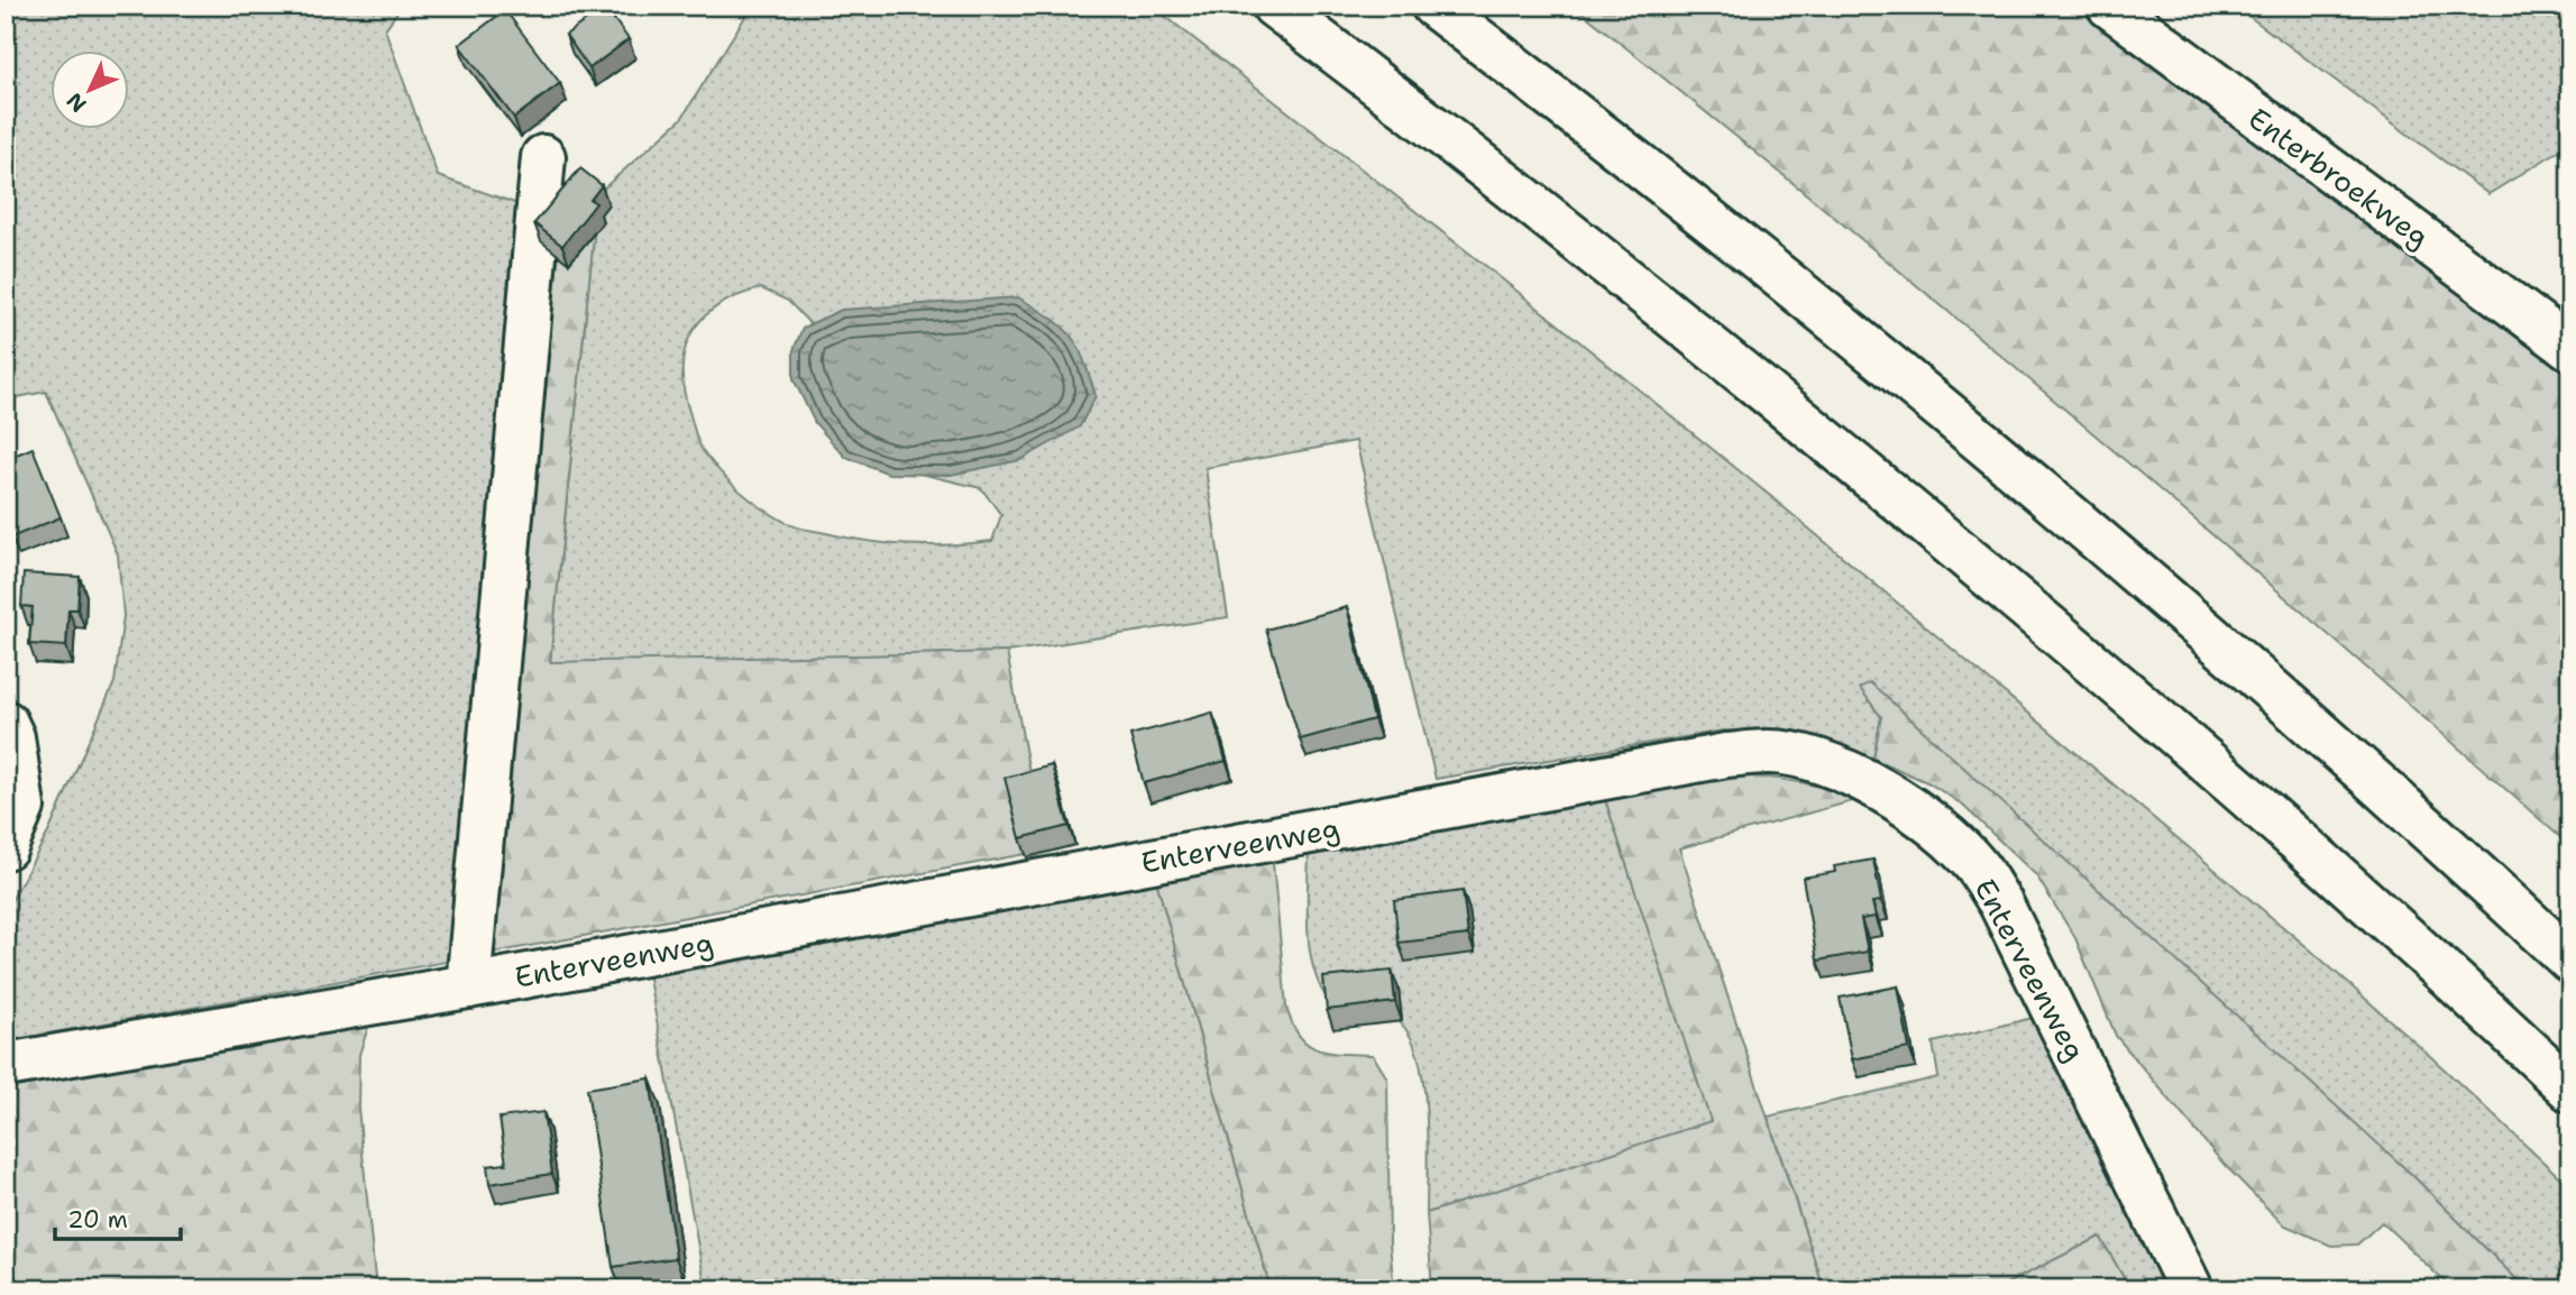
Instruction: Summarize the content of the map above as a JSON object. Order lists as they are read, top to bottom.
{
  "streets": {
    "main road": ["Enterbroekweg", "Enterveenweg"]
  },
  "scale_bar": "20 m",
  "north": "bottom left"
}
